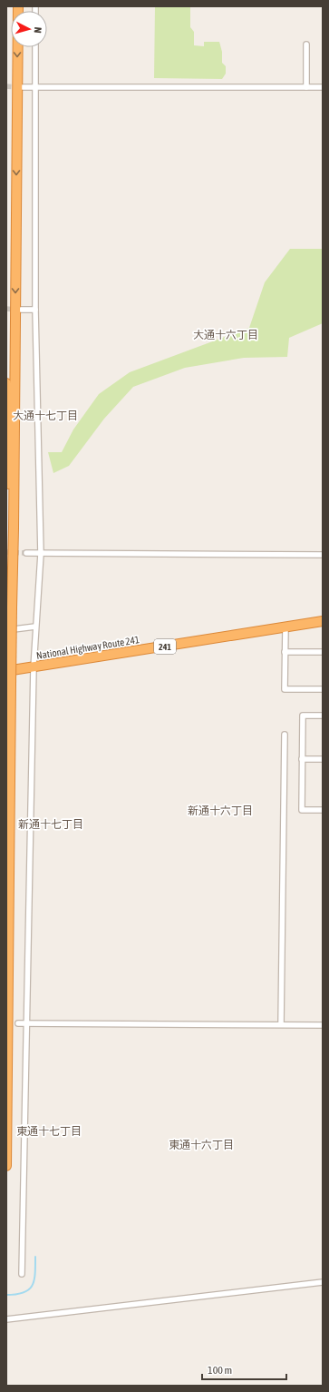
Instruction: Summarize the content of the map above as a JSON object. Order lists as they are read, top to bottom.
{
  "streets": {
    "highway": ["241", "National Highway Route 241"]
  },
  "districts": [
    "大通十六丁目",
    "大通十七丁目",
    "新通十六丁目",
    "新通十七丁目",
    "東通十七丁目",
    "東通十六丁目"
  ],
  "scale_bar": "100 m",
  "north": "right"
}
